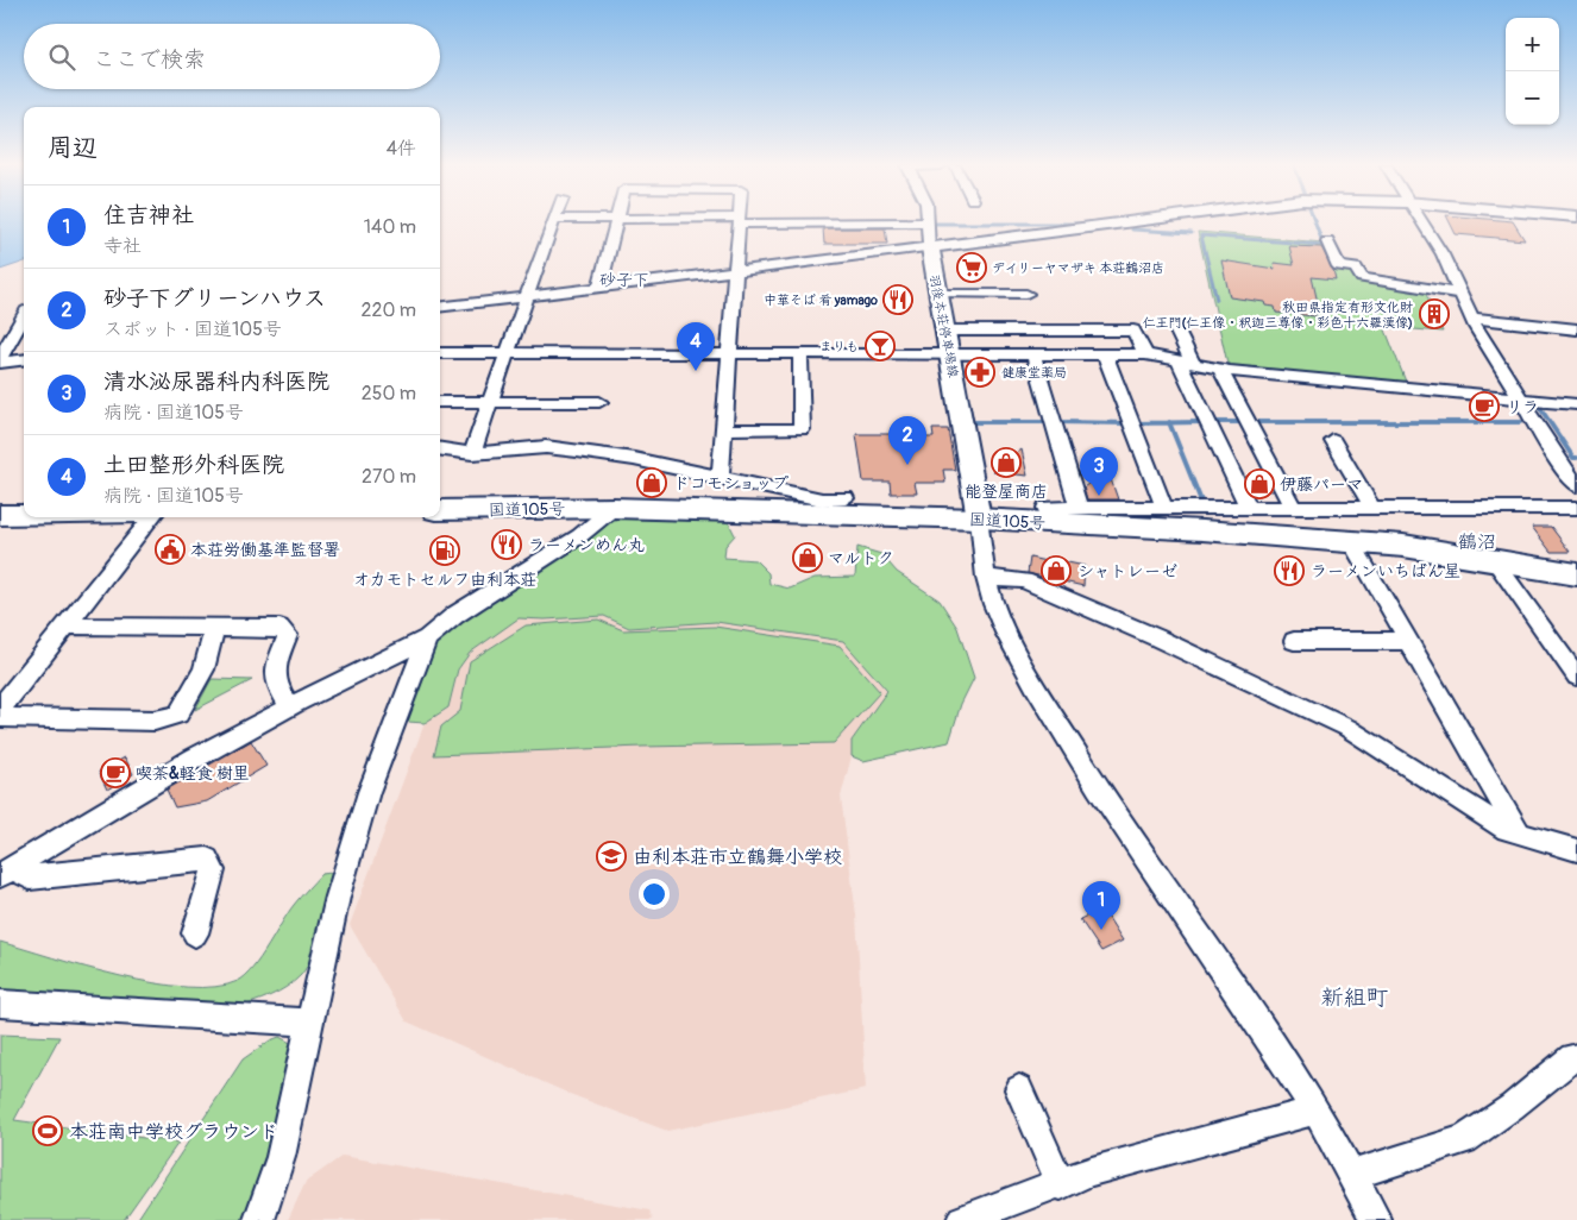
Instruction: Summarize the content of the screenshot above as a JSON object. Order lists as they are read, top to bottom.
{
  "streets": {
    "highway": ["国道105号"],
    "main road": ["羽後本荘停車場線"]
  },
  "crossings": [
    ["羽後本荘停車場線", "国道105号"]
  ],
  "districts": ["砂子下", "鶴沼", "新組町"],
  "places": {
    "supermarket": ["デイリーヤマザキ 本荘鶴沼店"],
    "restaurant": ["中華そば 肴 yamago", "ラーメンめん丸", "ラーメンいちばん星"],
    "building": ["秋田県指定有形文化財 仁王門(仁王像・釈迦三尊像・彩色十六羅漢像)"],
    "bar": ["まりも"],
    "pharmacy": ["健康堂薬局"],
    "cafe": ["リラ", "喫茶&軽食 樹里"],
    "shop": [
      "能登屋商店",
      "ドコモショップ",
      "伊藤パーマ",
      "マルトク",
      "シャトレーゼ"
    ],
    "public building": ["本荘労働基準監督署"],
    "fuel station": ["オカモトセルフ由利本荘"],
    "school or university": ["由利本荘市立鶴舞小学校"],
    "sports": ["本荘南中学校グラウンド"]
  },
  "page": {
    "map_buttons": ["+", "−"],
    "search": "ここで検索",
    "heading": ["周辺", "4件"],
    "list": [
      {
        "mark": "1",
        "name": "住吉神社",
        "note": "寺社",
        "value": "140 m"
      },
      {
        "mark": "2",
        "name": "砂子下グリーンハウス",
        "note": "スポット · 国道105号",
        "value": "220 m"
      },
      {
        "mark": "3",
        "name": "清水泌尿器科内科医院",
        "note": "病院 · 国道105号",
        "value": "250 m"
      },
      {
        "mark": "4",
        "name": "土田整形外科医院",
        "note": "病院 · 国道105号",
        "value": "270 m"
      }
    ],
    "pins": [
      "4",
      "2",
      "3",
      "1"
    ]
  }
}
